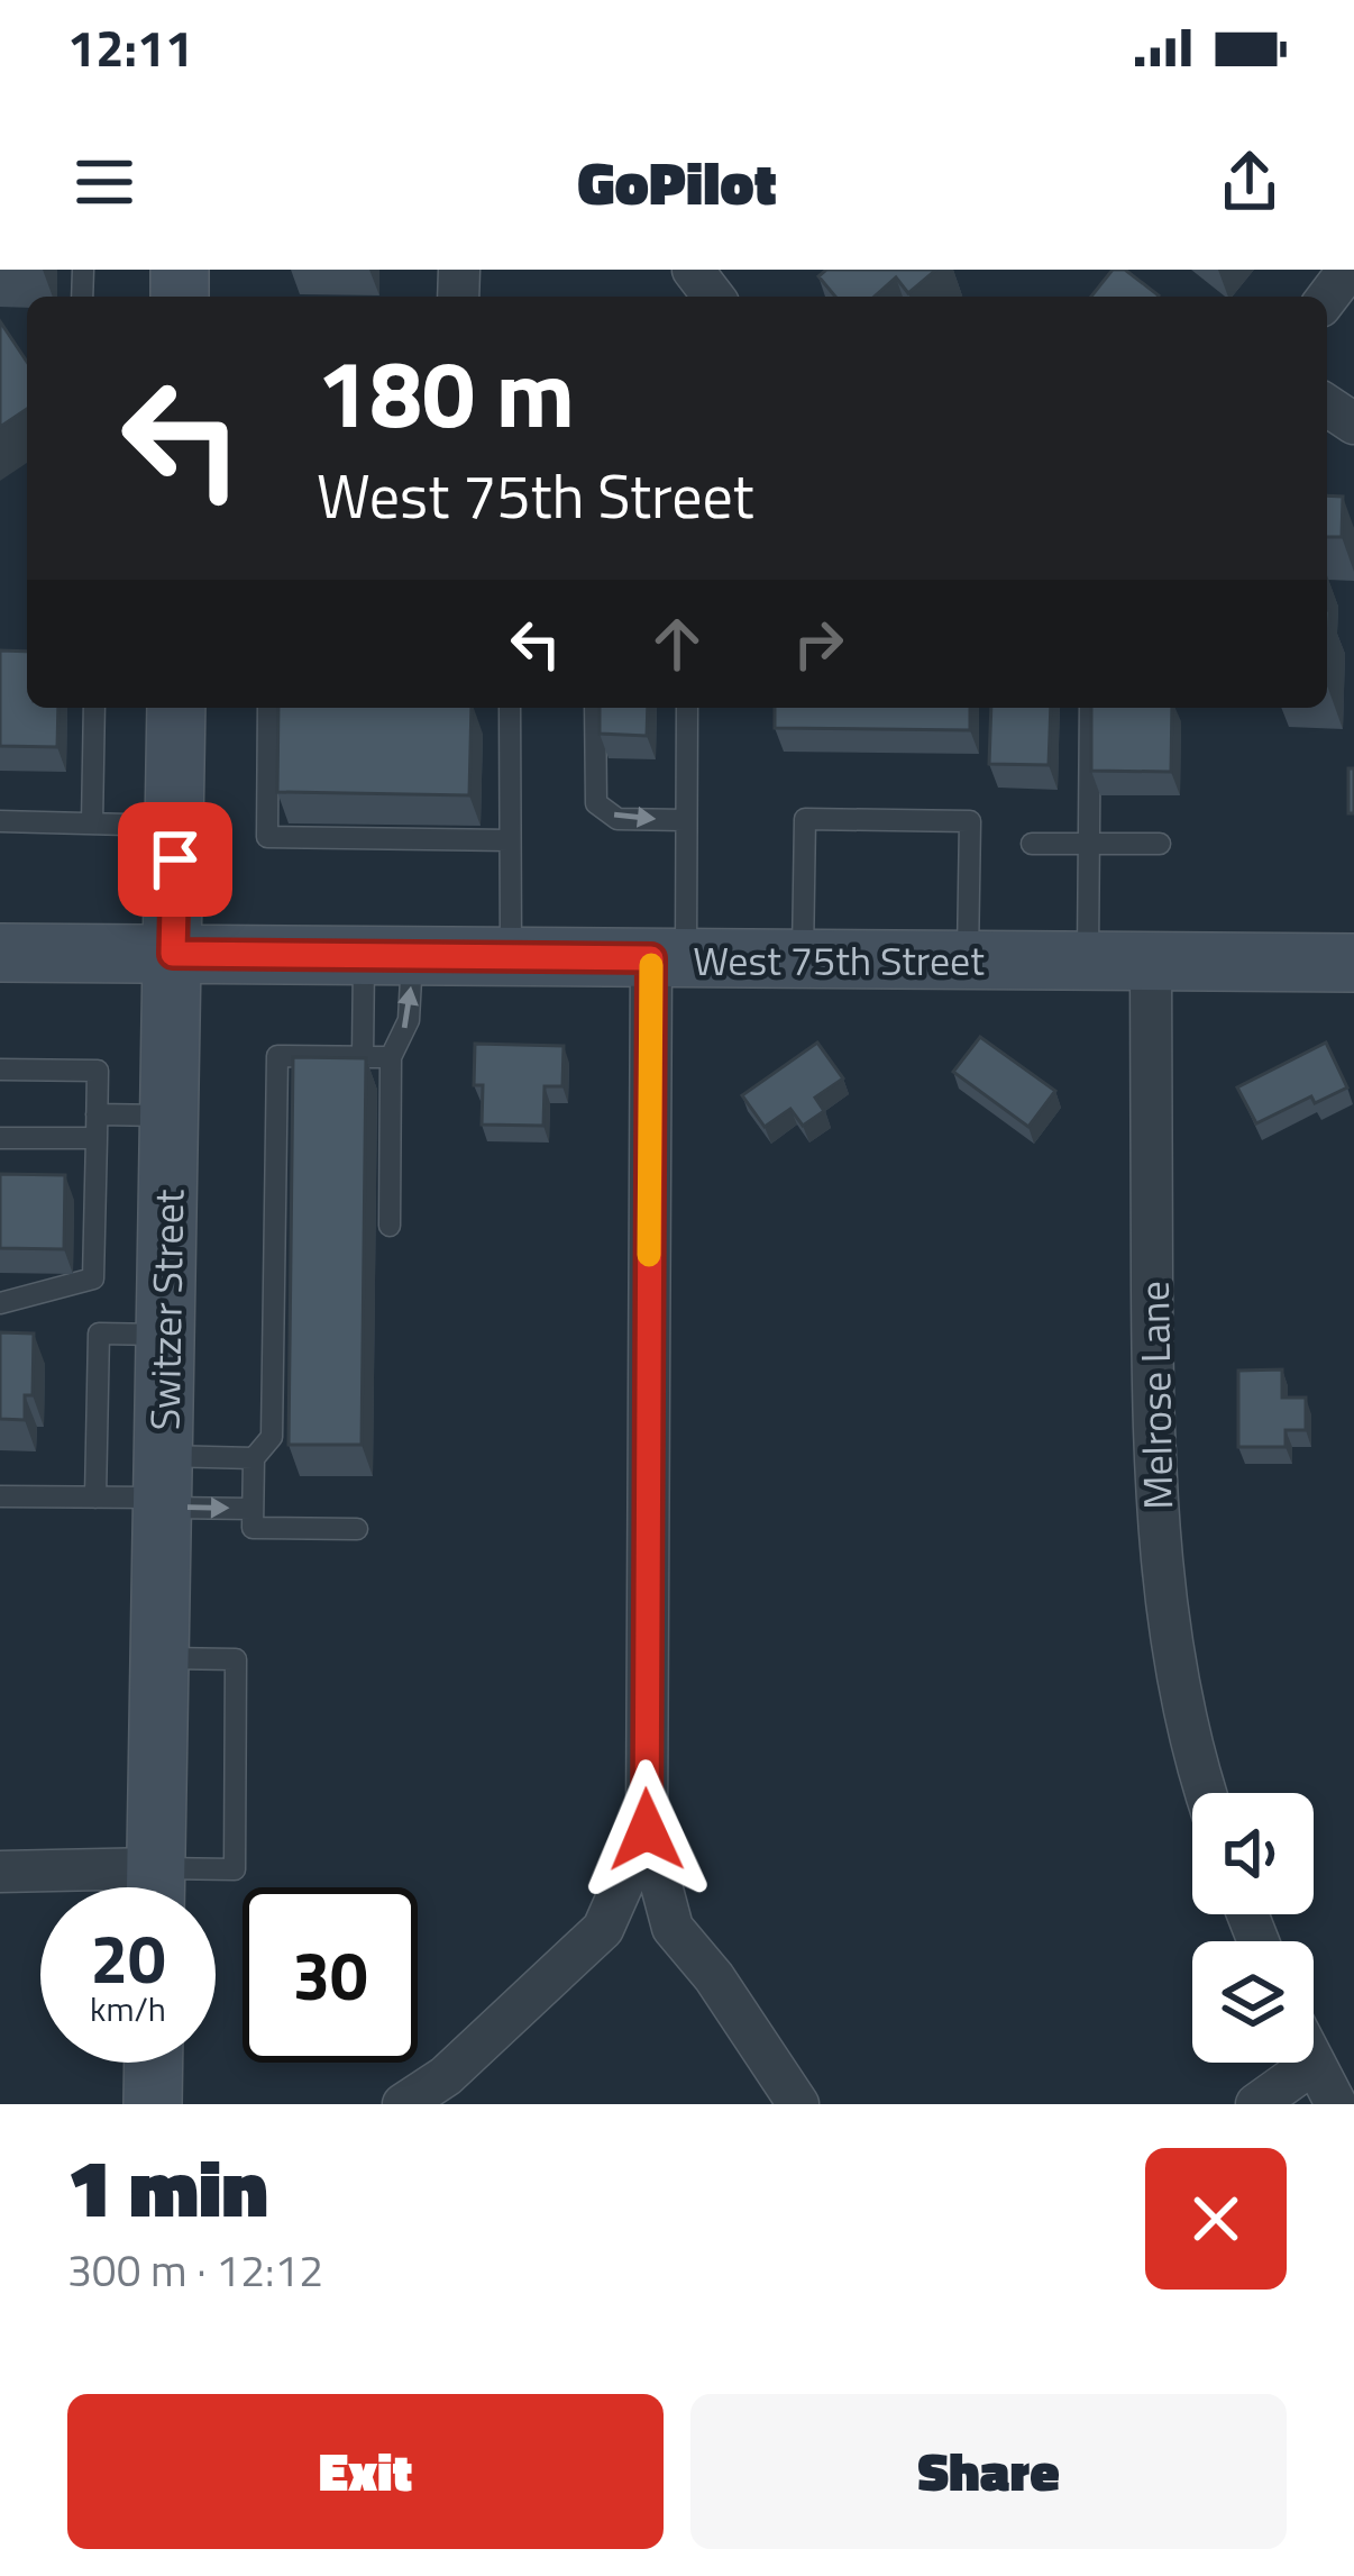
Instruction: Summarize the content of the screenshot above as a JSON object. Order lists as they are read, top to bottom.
{
  "streets": {
    "main road": ["West 75th Street", "Switzer Street"],
    "street": ["Melrose Lane"]
  },
  "crossings": [
    ["West 75th Street", "Switzer Street"],
    ["West 75th Street", "Melrose Lane"]
  ],
  "page": {
    "status": "12:11",
    "header": "GoPilot",
    "turn": ["180 m", "West 75th Street"],
    "speed": "20 km/h",
    "limit": "30",
    "heading": ["1 min", "300 m · 12:12"],
    "buttons": ["Exit", "Share"]
  }
}
